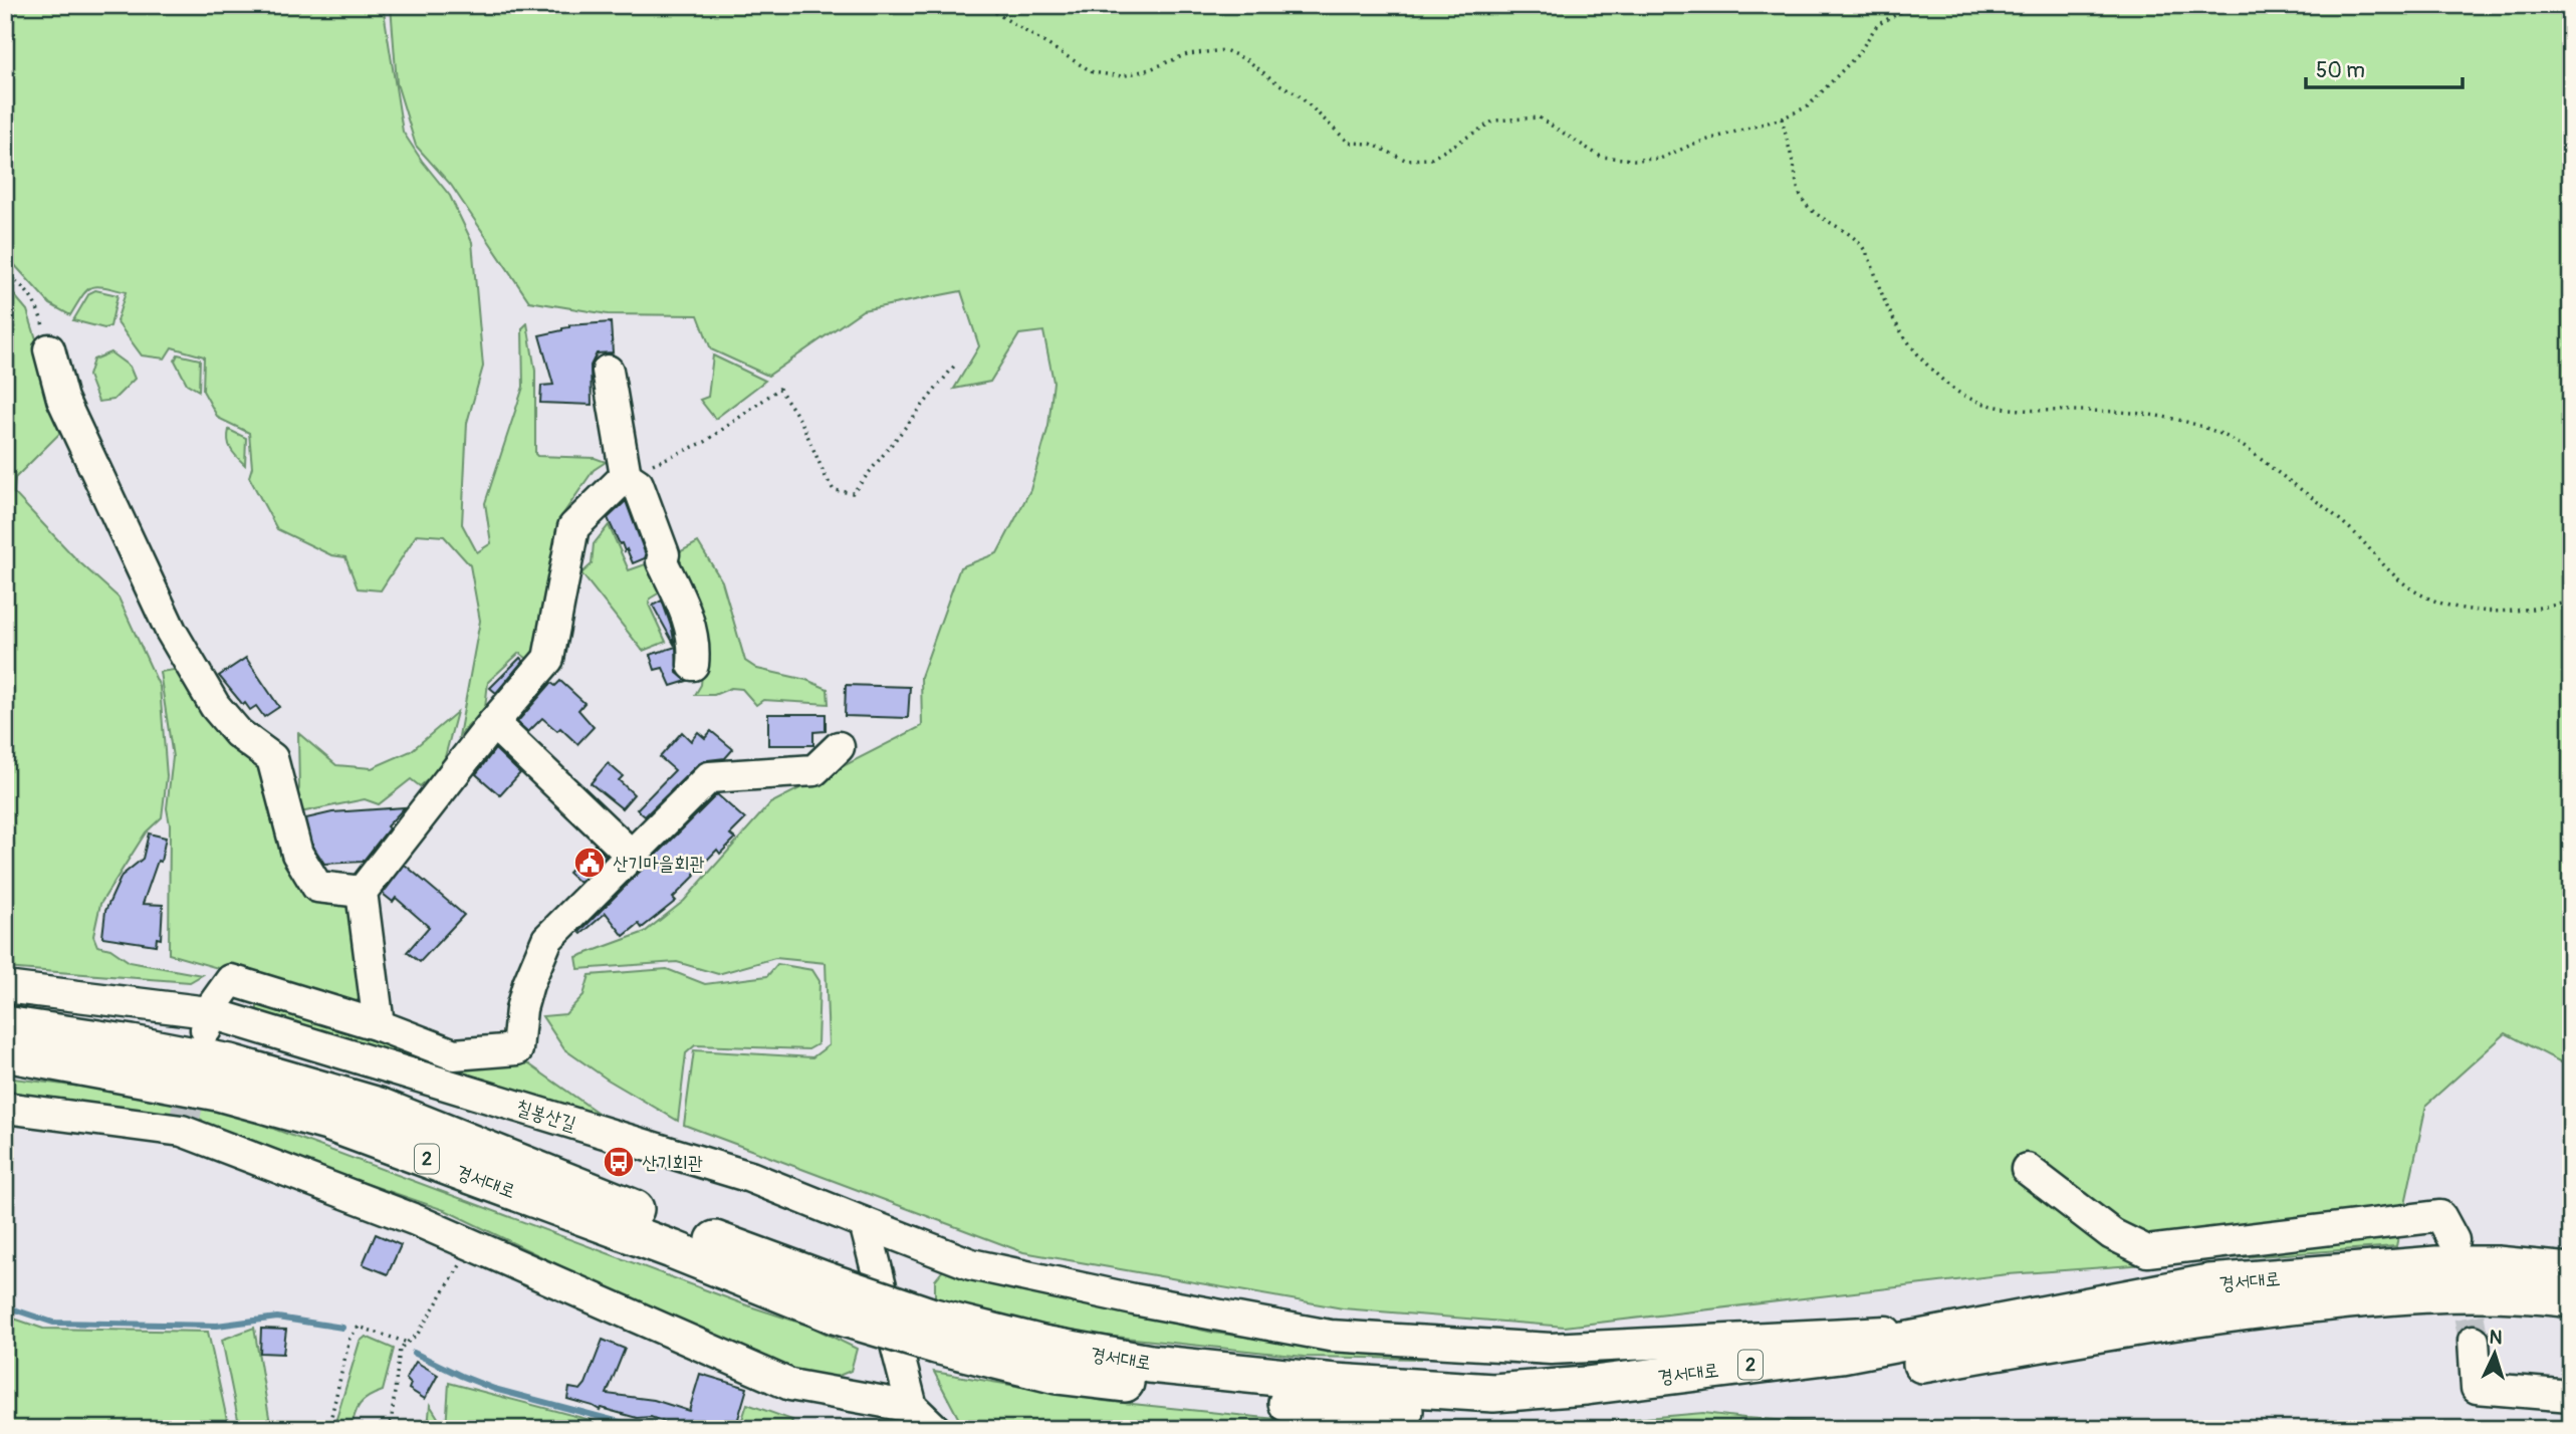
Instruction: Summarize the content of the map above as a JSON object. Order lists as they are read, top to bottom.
{
  "streets": {
    "main road": ["2", "경서대로"],
    "street": ["칠봉산길"]
  },
  "crossings": [
    ["칠봉산길", "경서대로"],
    ["2", "경서대로"]
  ],
  "places": {
    "public building": ["산기마을회관"],
    "bus stop": ["산기회관"]
  },
  "scale_bar": "50 m",
  "north": "top"
}
